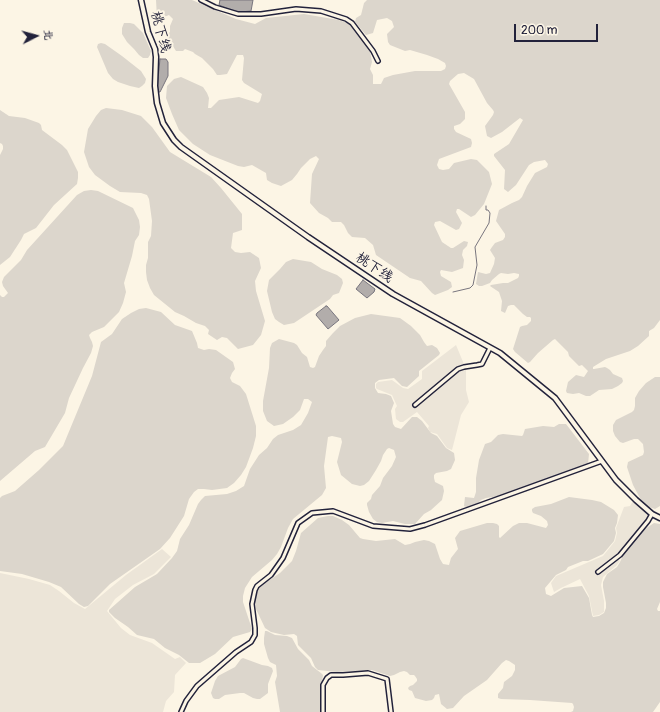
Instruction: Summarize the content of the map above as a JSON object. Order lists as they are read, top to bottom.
{
  "streets": {
    "main road": ["桃下线"]
  },
  "scale_bar": "200 m",
  "north": "right"
}
